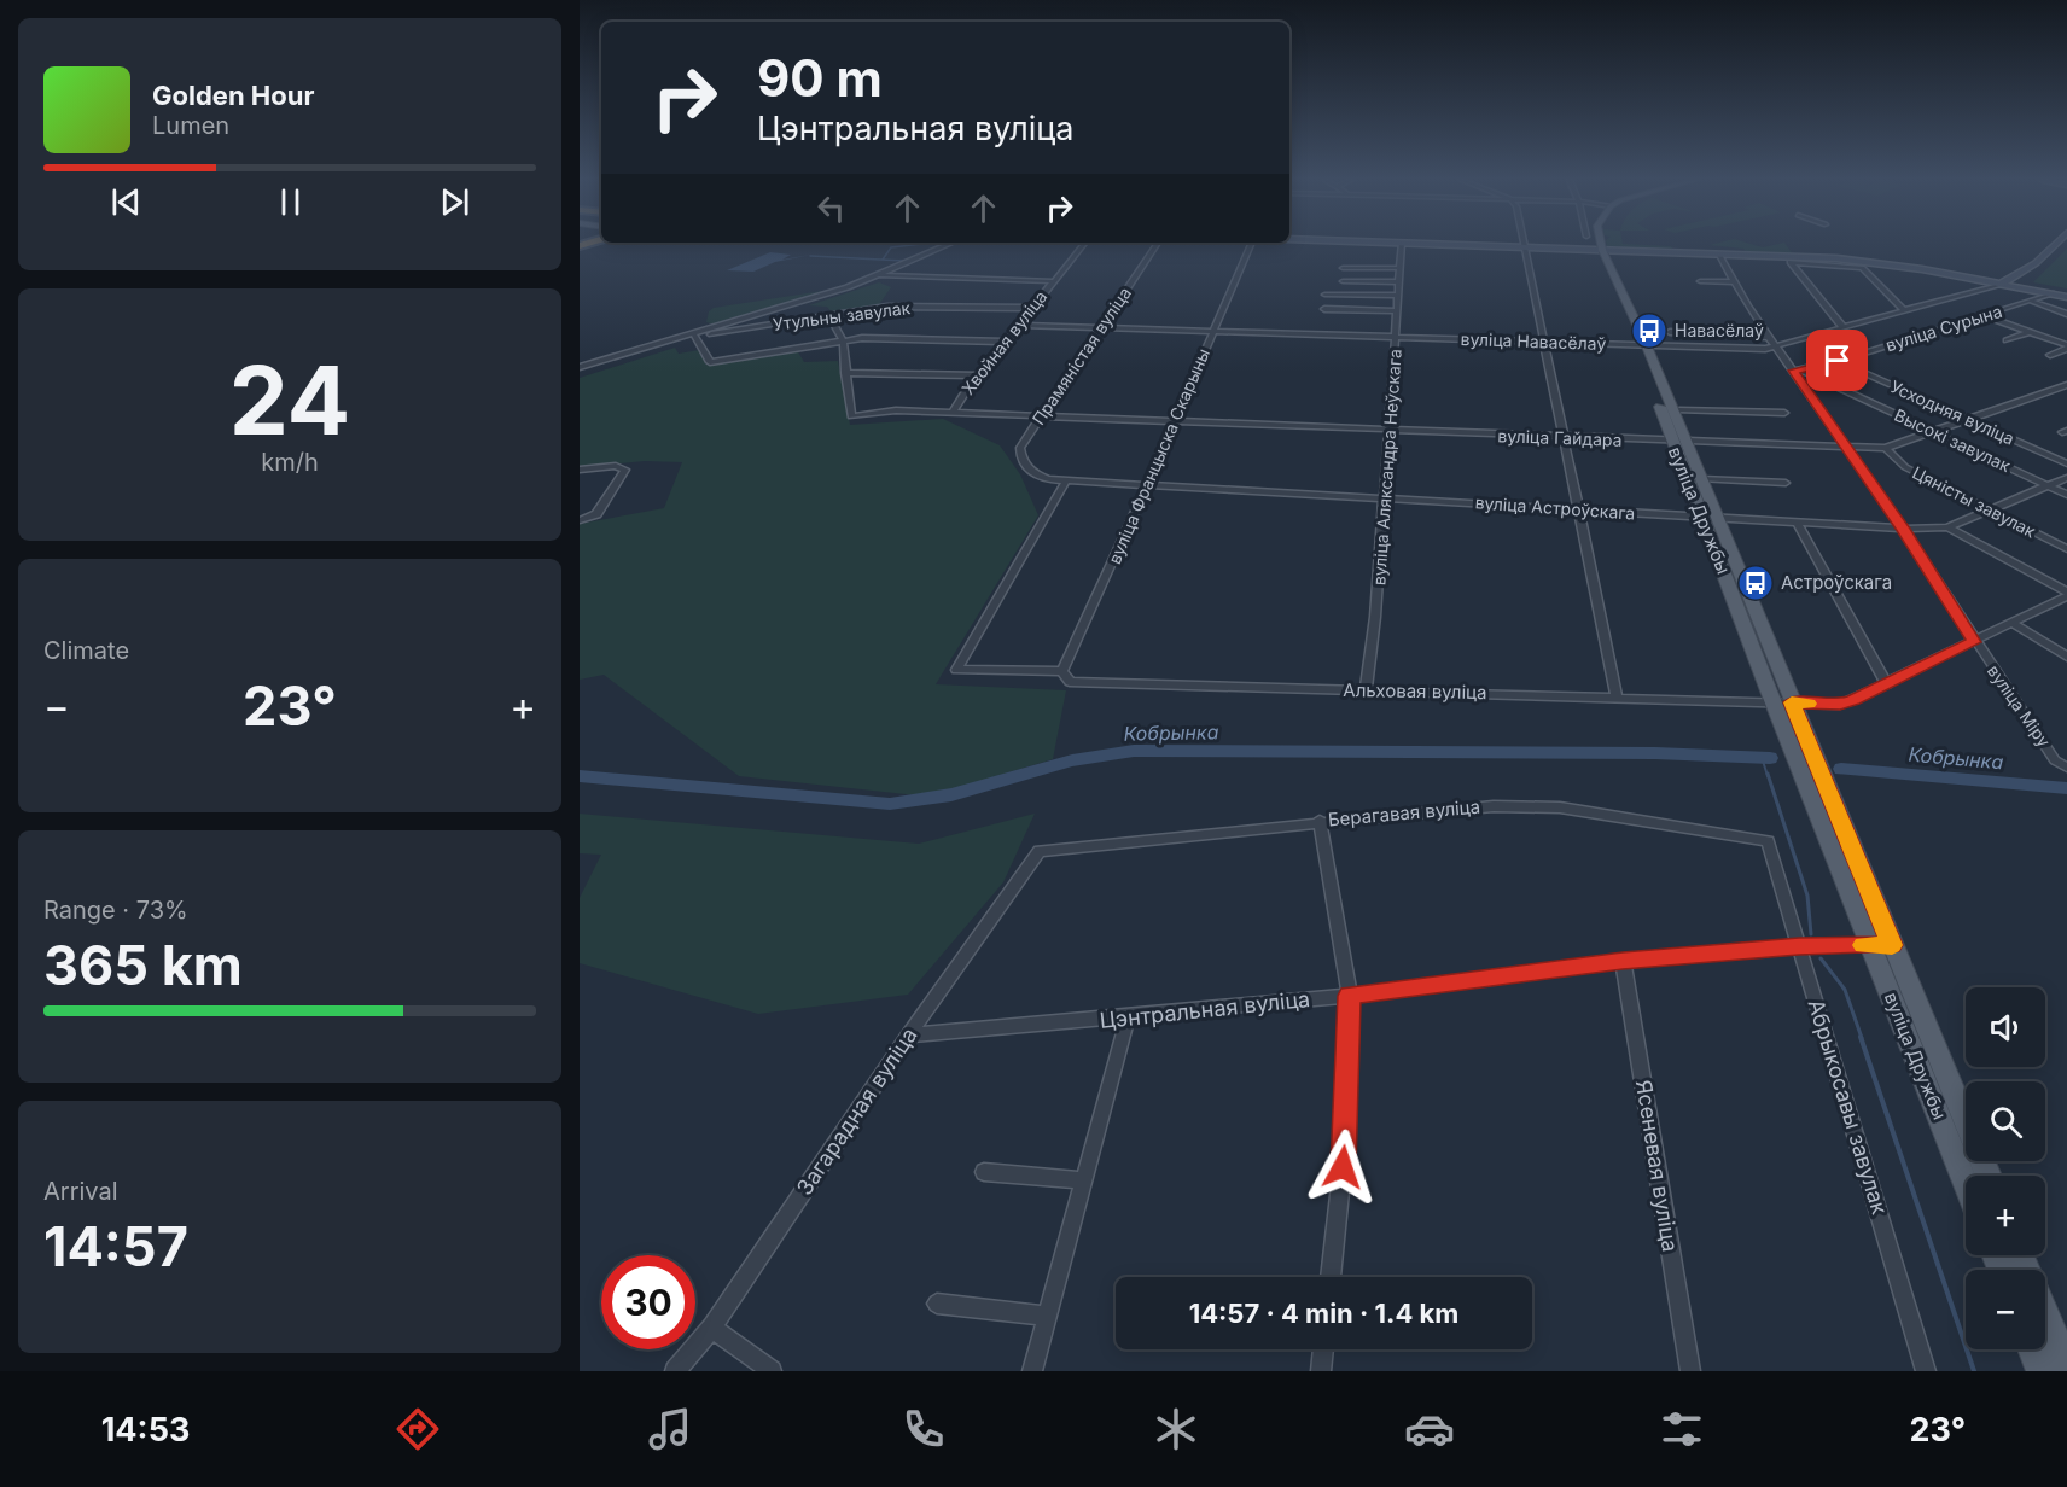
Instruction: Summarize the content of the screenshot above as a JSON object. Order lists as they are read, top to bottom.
{
  "streets": {
    "main road": ["вуліца Дружбы"],
    "street": [
      "Утульны завулак",
      "вуліца Сурына",
      "вуліца Навасёлаў",
      "Хвойная вуліца",
      "Прамяністая вуліца",
      "Усходняя вуліца",
      "вуліца Гайдара",
      "Высокі завулак",
      "вуліца Францыска Скарыны",
      "вуліца Аляксандра Неўскага",
      "Цяністы завулак",
      "вуліца Астроўскага",
      "Альховая вуліца",
      "вуліца Міру",
      "Берагавая вуліца",
      "Цэнтральная вуліца",
      "Абрыкосавы завулак",
      "Загарадная вуліца",
      "Ясеневая вуліца"
    ]
  },
  "crossings": [
    ["Утульны завулак", "Хвойная вуліца"],
    ["вуліца Сурына", "Усходняя вуліца"],
    ["вуліца Сурына", "Высокі завулак"],
    ["вуліца Сурына", "вуліца Міру"],
    ["вуліца Навасёлаў", "Хвойная вуліца"],
    ["вуліца Навасёлаў", "Прамяністая вуліца"],
    ["вуліца Навасёлаў", "вуліца Францыска Скарыны"],
    ["вуліца Навасёлаў", "вуліца Аляксандра Неўскага"],
    ["вуліца Навасёлаў", "вуліца Дружбы"],
    ["вуліца Навасёлаў", "вуліца Міру"],
    ["Хвойная вуліца", "Прамяністая вуліца"],
    ["Хвойная вуліца", "вуліца Гайдара"],
    ["Прамяністая вуліца", "вуліца Гайдара"],
    ["Прамяністая вуліца", "вуліца Астроўскага"],
    ["Усходняя вуліца", "вуліца Гайдара"],
    ["вуліца Гайдара", "Высокі завулак"],
    ["вуліца Гайдара", "вуліца Францыска Скарыны"],
    ["вуліца Гайдара", "вуліца Аляксандра Неўскага"],
    ["вуліца Гайдара", "Цяністы завулак"],
    ["вуліца Гайдара", "вуліца Дружбы"],
    ["вуліца Гайдара", "вуліца Міру"],
    ["Высокі завулак", "вуліца Астроўскага"],
    ["Высокі завулак", "вуліца Міру"],
    ["вуліца Францыска Скарыны", "вуліца Астроўскага"],
    ["вуліца Францыска Скарыны", "Альховая вуліца"],
    ["вуліца Аляксандра Неўскага", "вуліца Астроўскага"],
    ["вуліца Аляксандра Неўскага", "Альховая вуліца"],
    ["Цяністы завулак", "вуліца Астроўскага"],
    ["вуліца Астроўскага", "вуліца Дружбы"],
    ["вуліца Астроўскага", "вуліца Міру"],
    ["вуліца Дружбы", "Альховая вуліца"],
    ["вуліца Дружбы", "Цэнтральная вуліца"],
    ["Альховая вуліца", "вуліца Міру"],
    ["Берагавая вуліца", "Абрыкосавы завулак"],
    ["Берагавая вуліца", "Загарадная вуліца"],
    ["Цэнтральная вуліца", "Абрыкосавы завулак"],
    ["Цэнтральная вуліца", "Загарадная вуліца"],
    ["Цэнтральная вуліца", "Ясеневая вуліца"]
  ],
  "water": ["Кобрынка"],
  "places": {
    "bus stop": ["Навасёлаў", "Астроўскага"]
  },
  "page": {
    "turn": ["90 m", "Цэнтральная вуліца"],
    "song": ["Golden Hour", "Lumen"],
    "tile": [
      ["24", "km/h"],
      "Climate",
      ["Range · 73%", "365 km"],
      ["Arrival", "14:57"]
    ],
    "heat": ["−", "23°", "+"],
    "map_buttons": ["+", "−"],
    "limit": "30",
    "trip": "14:57 · 4 min · 1.4 km",
    "tabs": ["14:53", "23°"]
  }
}
